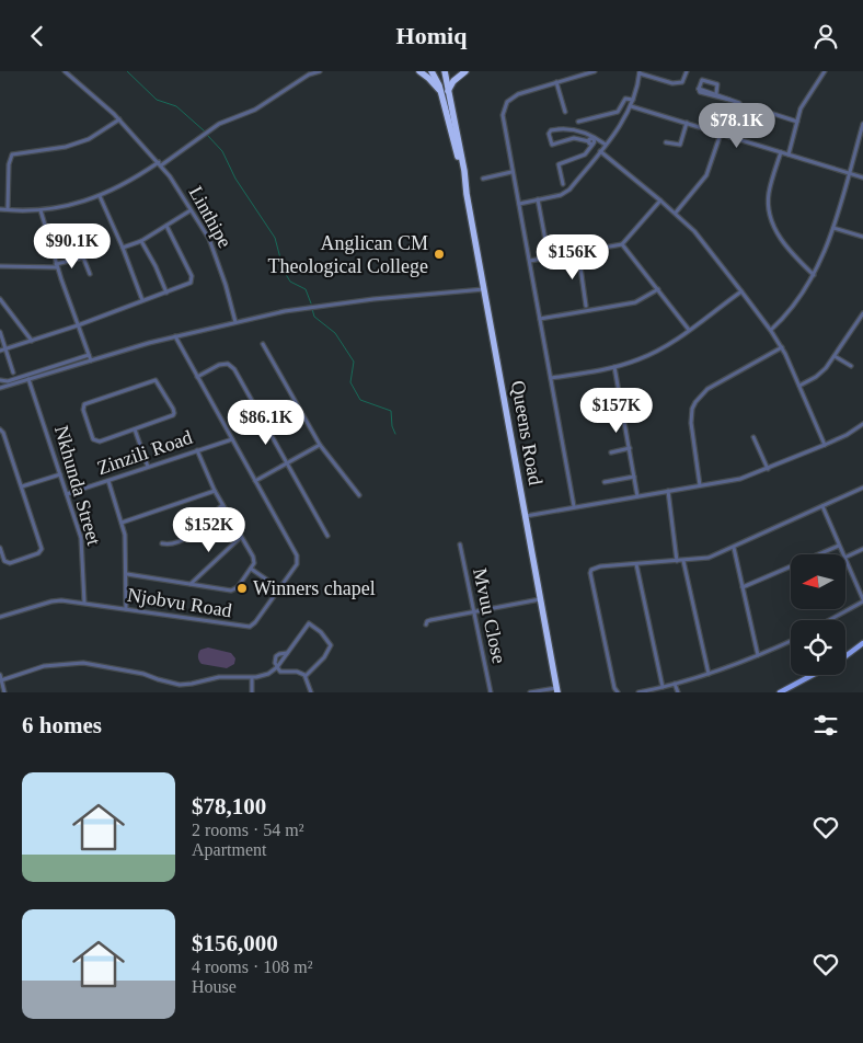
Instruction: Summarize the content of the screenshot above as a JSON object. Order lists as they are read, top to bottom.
{
  "streets": {
    "highway": ["Queens Road"],
    "street": [
      "Linthipe",
      "Zinzili Road",
      "Nkhunda Street",
      "Njobvu Road",
      "Mvuu Close"
    ]
  },
  "crossings": [
    ["Zinzili Road", "Nkhunda Street"],
    ["Zinzili Road", "Njobvu Road"],
    ["Nkhunda Street", "Njobvu Road"]
  ],
  "places": ["Anglican CM Theological College", "Winners chapel"],
  "north": "left",
  "page": {
    "header": "Homiq",
    "price": [
      "$78.1K",
      "$90.1K",
      "$156K",
      "$157K",
      "$86.1K",
      "$152K"
    ],
    "heading": "6 homes",
    "list": [
      {
        "name": "$78,100",
        "note": "2 rooms · 54 m² · Apartment"
      },
      {
        "name": "$156,000",
        "note": "4 rooms · 108 m² · House"
      }
    ]
  }
}
